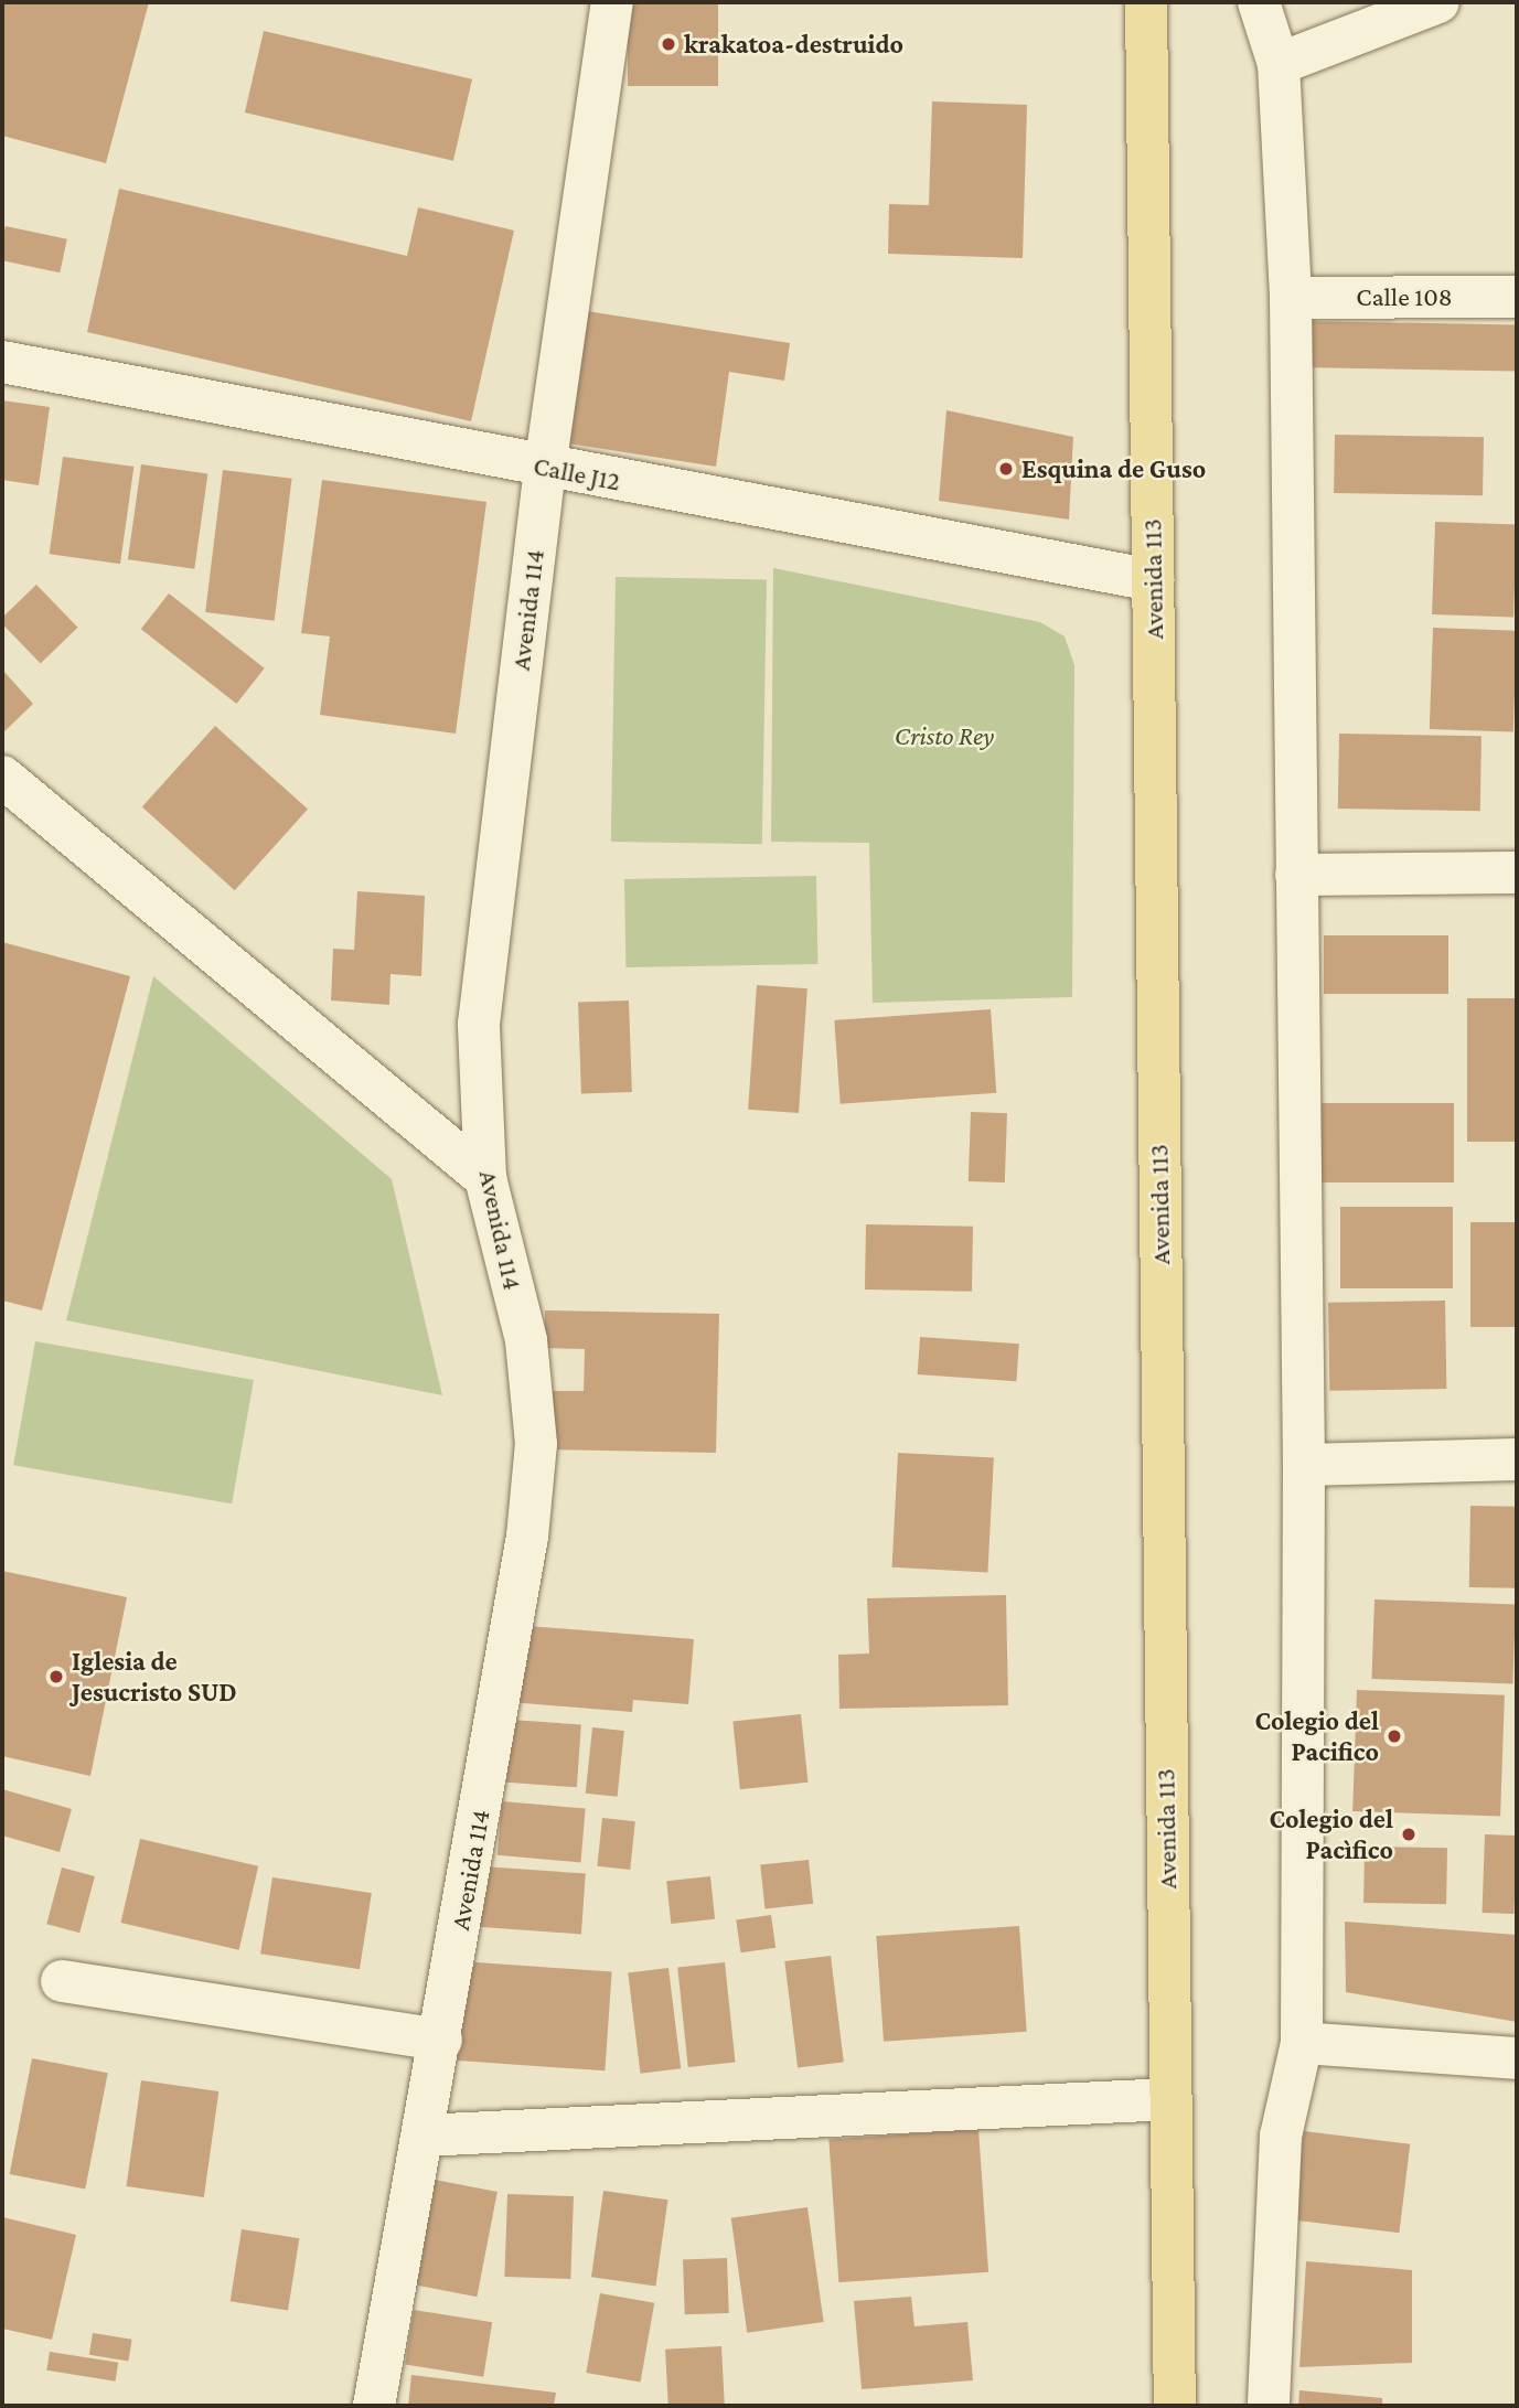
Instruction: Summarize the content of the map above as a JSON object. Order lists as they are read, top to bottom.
{
  "streets": {
    "main road": ["Avenida 113"],
    "street": ["Calle 108", "Calle J12", "Avenida 114"]
  },
  "crossings": [
    ["Calle J12", "Avenida 113"],
    ["Calle J12", "Avenida 114"]
  ],
  "parks": ["Cristo Rey"],
  "places": [
    "krakatoa-destruido",
    "Esquina de Guso",
    "Iglesia de Jesucristo SUD",
    "Colegio del Pacifico",
    "Colegio del Pacìfico"
  ]
}
